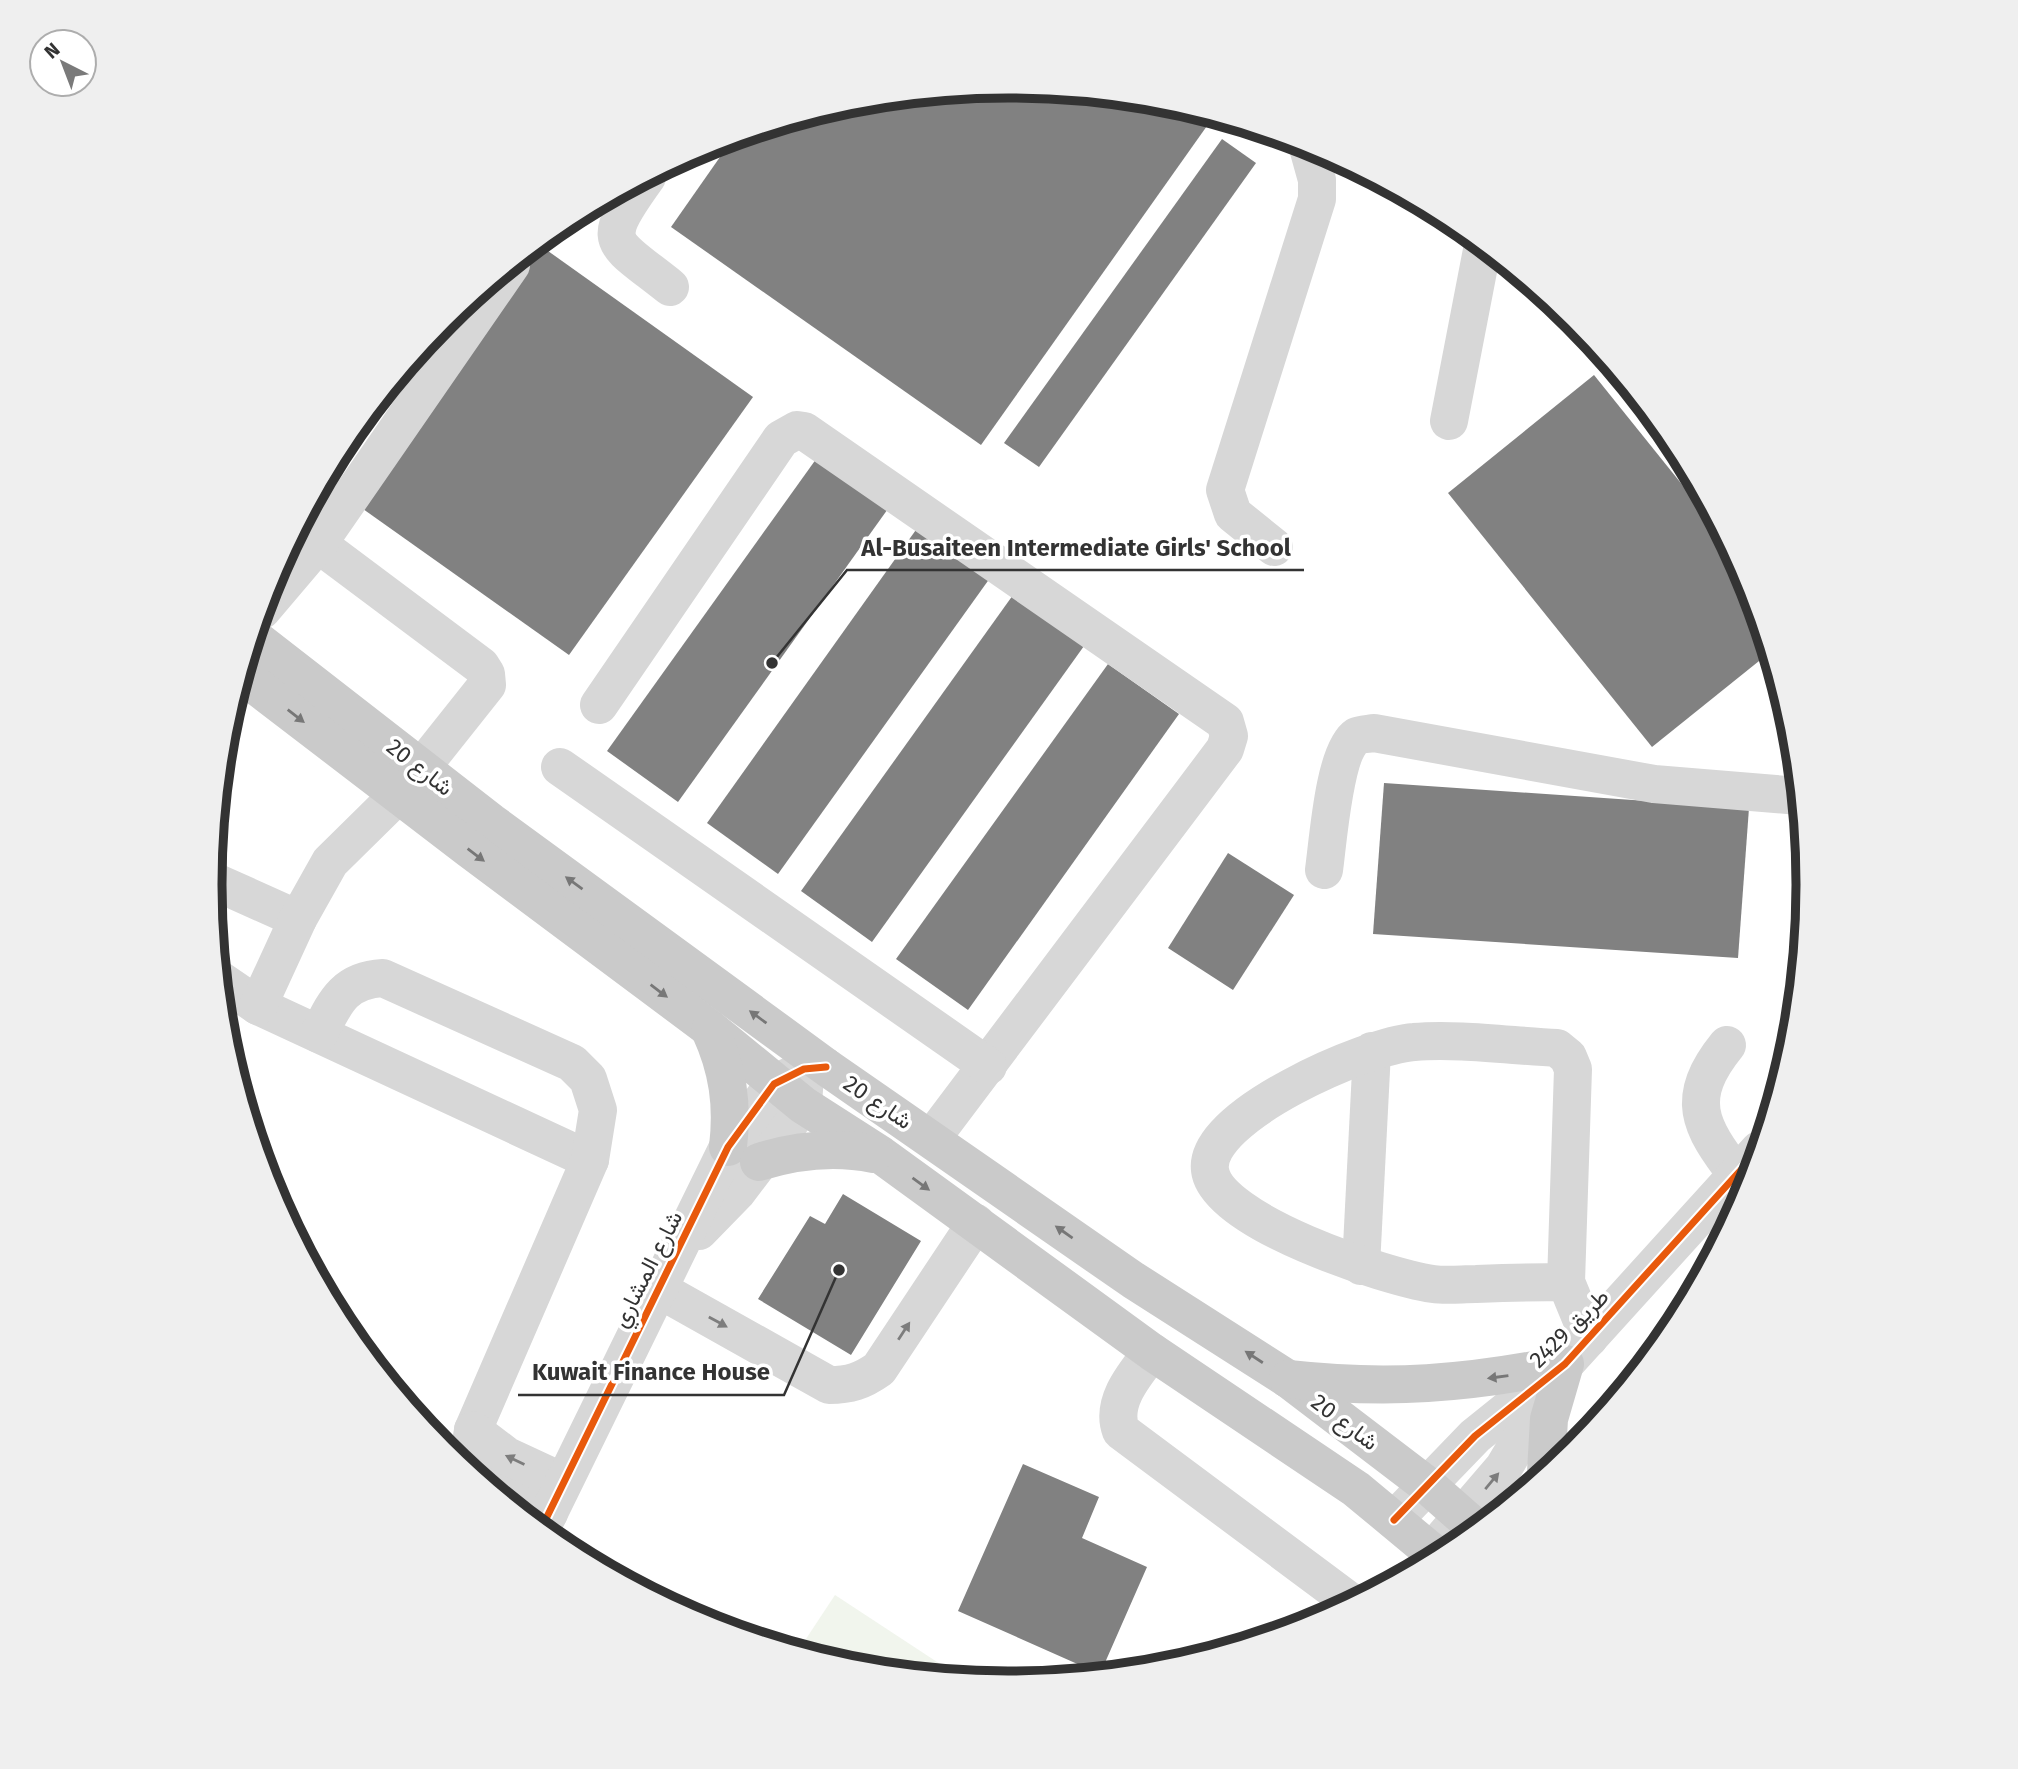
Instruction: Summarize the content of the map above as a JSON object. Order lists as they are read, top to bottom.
{
  "streets": {
    "main road": ["شارع 20"],
    "street": ["شارع المشاري", "طريق 2429"]
  },
  "crossings": [
    ["شارع 20", "شارع المشاري"],
    ["شارع 20", "طريق 2429"]
  ],
  "places": ["Al-Busaiteen Intermediate Girls' School", "Kuwait Finance House"],
  "north": "top left"
}
